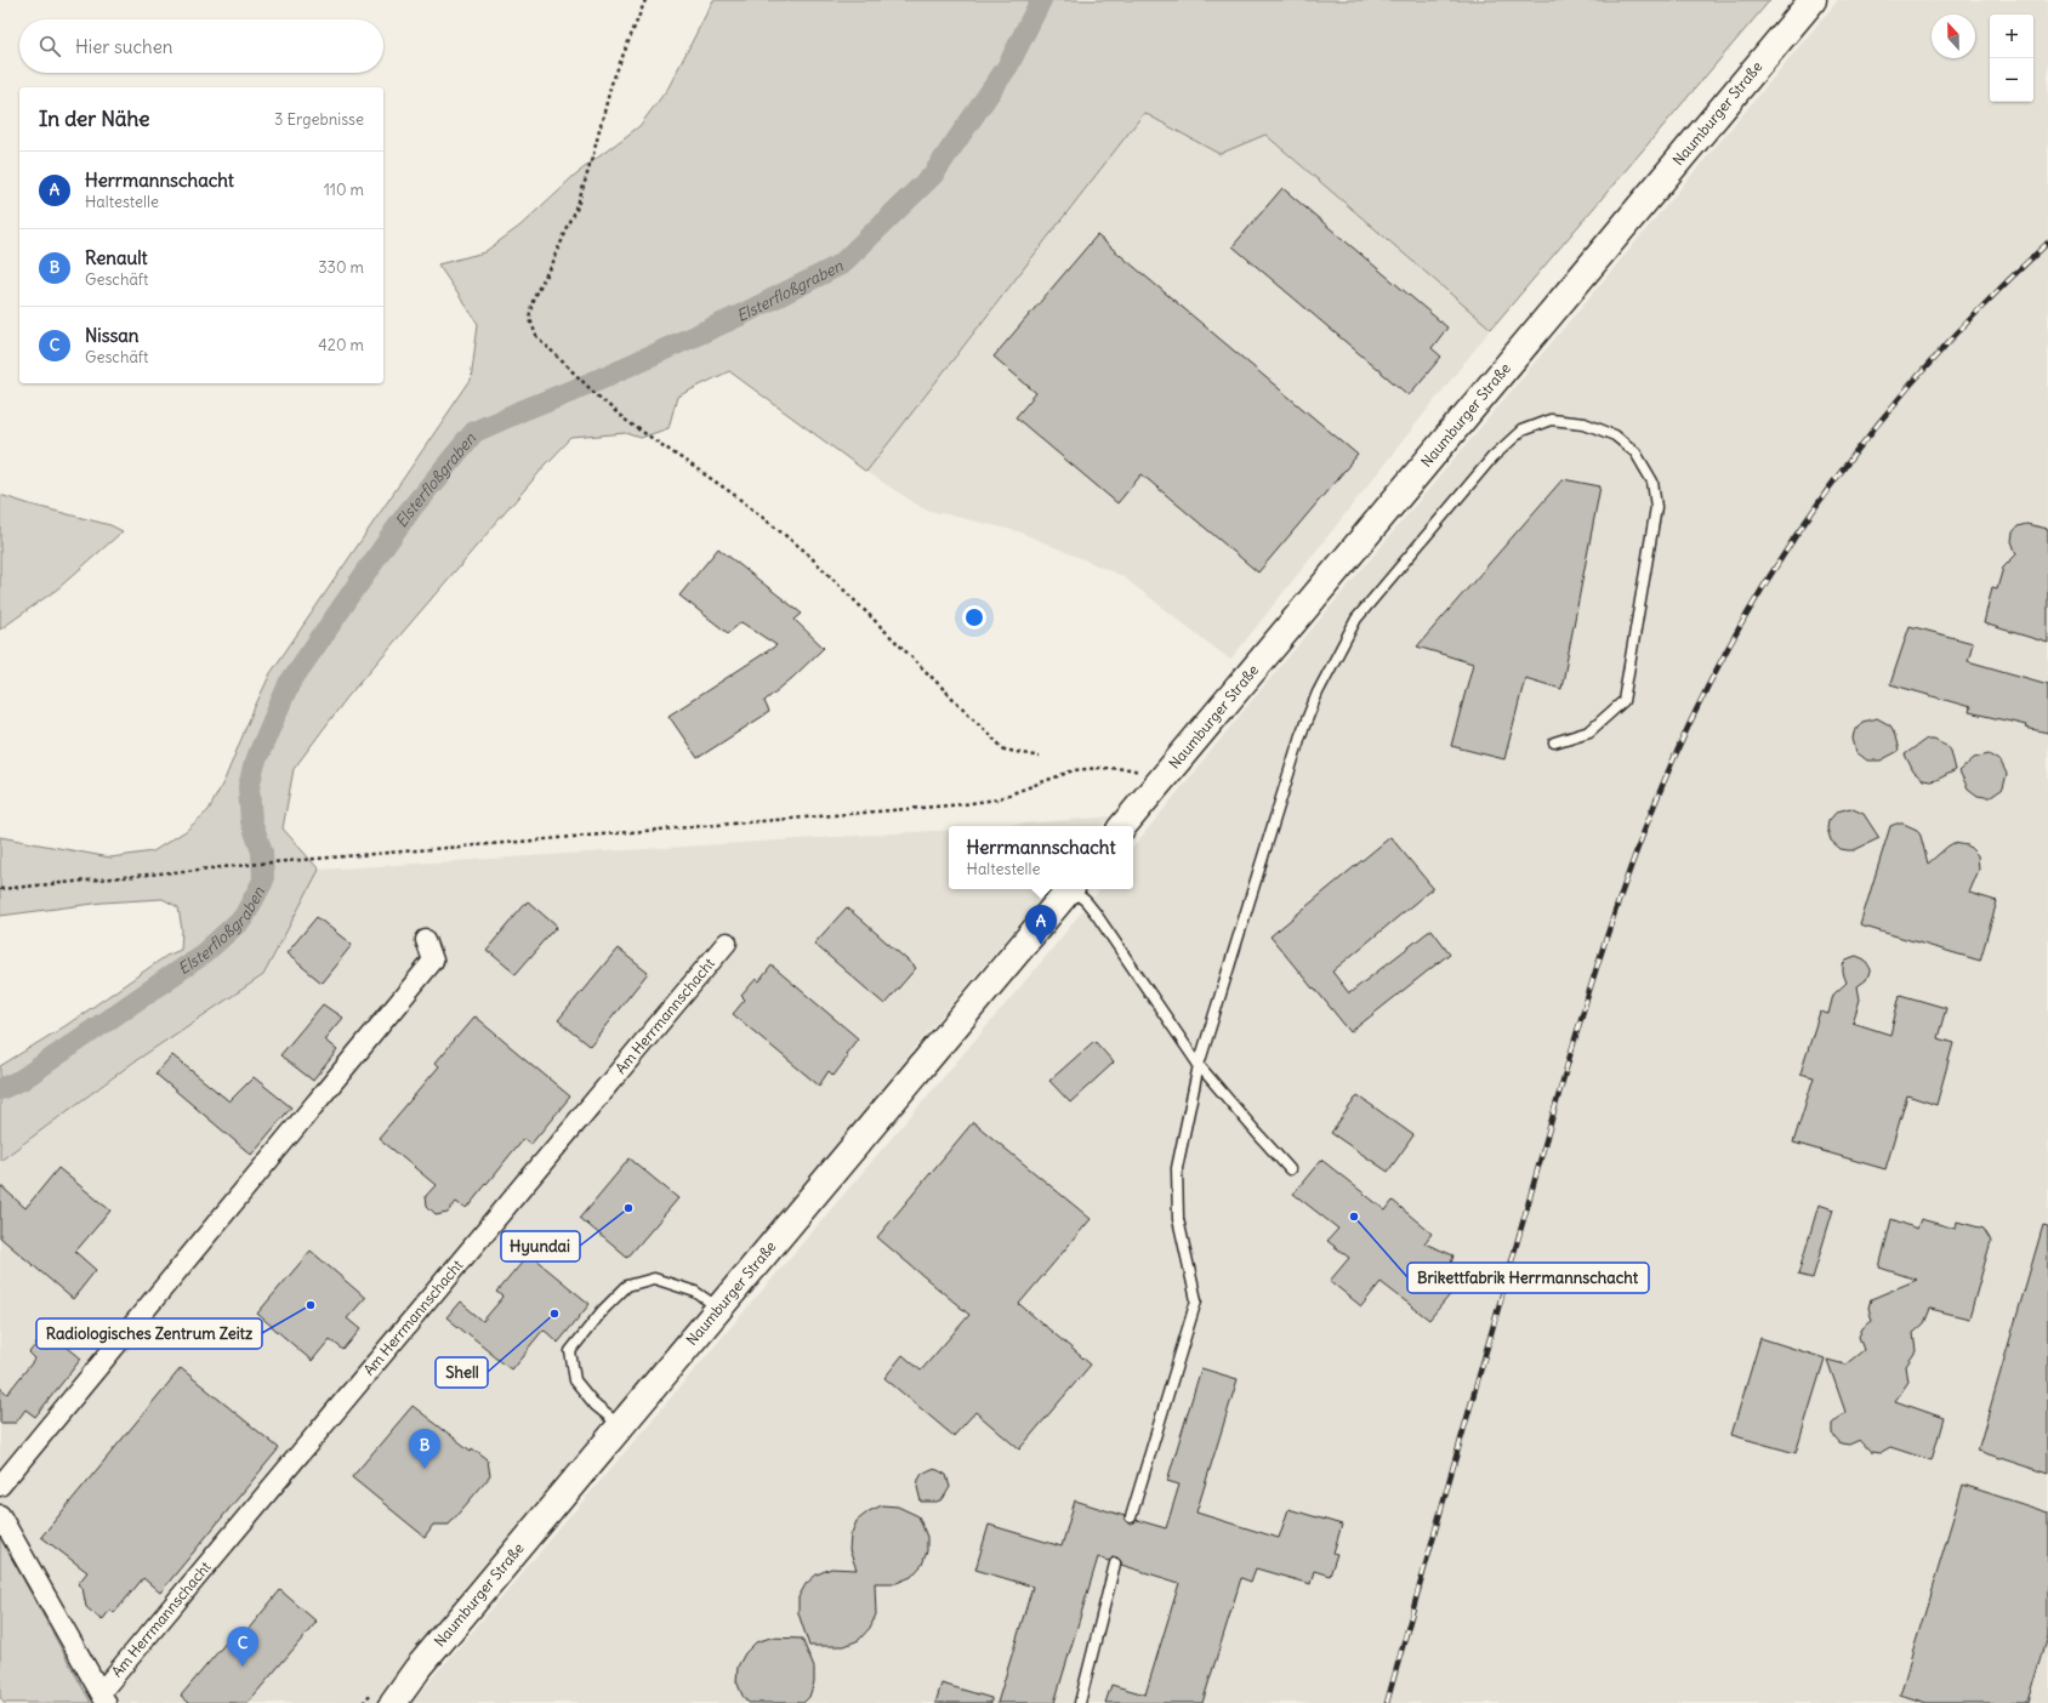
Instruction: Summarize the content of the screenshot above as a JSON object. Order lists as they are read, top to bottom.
{
  "streets": {
    "main road": ["Naumburger Straße"],
    "street": ["Am Herrmannschacht"]
  },
  "water": ["Elsterfloßgraben"],
  "places": [
    "Hyundai",
    "Brikettfabrik Herrmannschacht",
    "Radiologisches Zentrum Zeitz",
    "Shell"
  ],
  "north": "top",
  "page": {
    "map_buttons": ["+", "−"],
    "search": "Hier suchen",
    "heading": ["In der Nähe", "3 Ergebnisse"],
    "list": [
      {
        "mark": "A",
        "name": "Herrmannschacht",
        "note": "Haltestelle",
        "value": "110 m"
      },
      {
        "mark": "B",
        "name": "Renault",
        "note": "Geschäft",
        "value": "330 m"
      },
      {
        "mark": "C",
        "name": "Nissan",
        "note": "Geschäft",
        "value": "420 m"
      }
    ],
    "popup": ["Herrmannschacht", "Haltestelle"],
    "pins": ["A", "B", "C"]
  }
}
